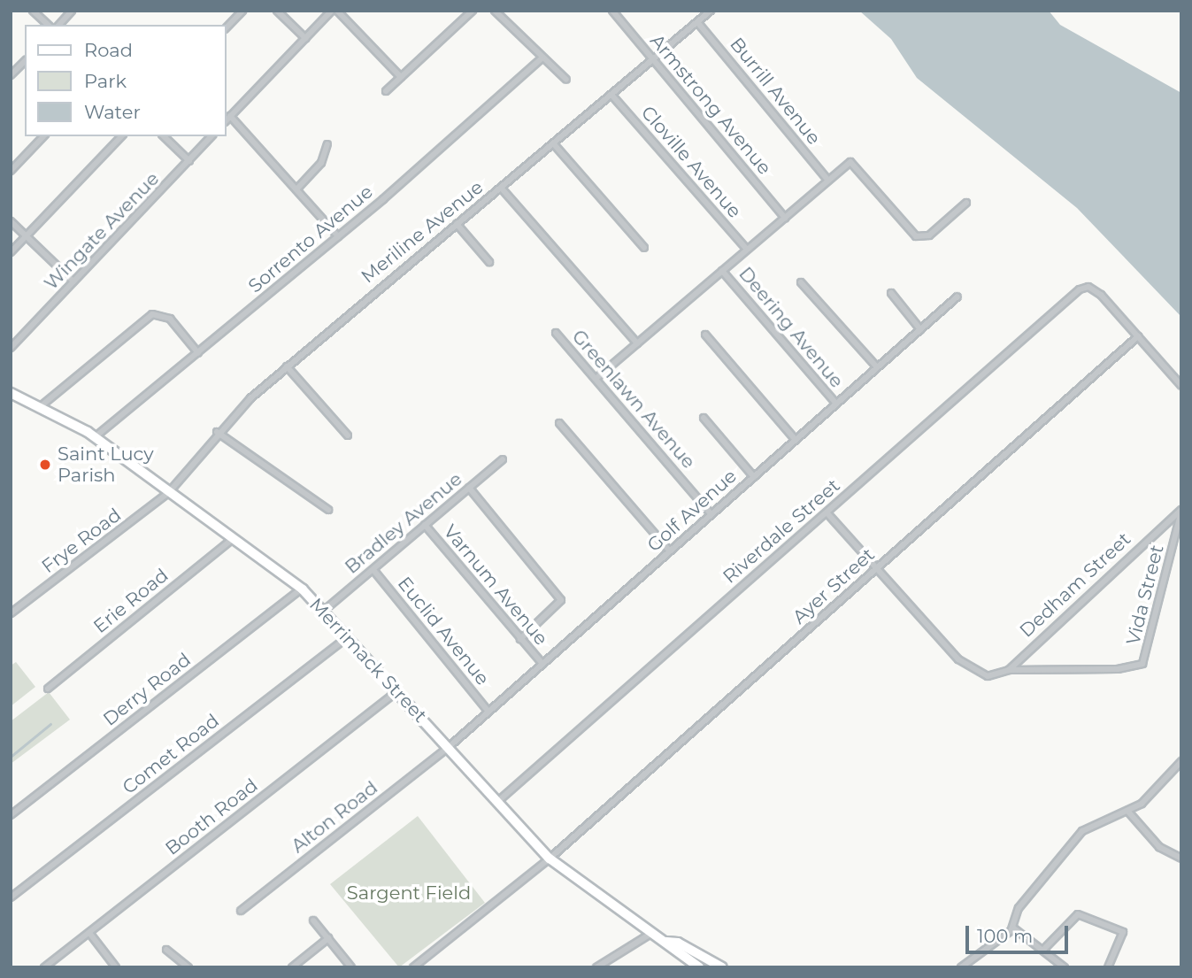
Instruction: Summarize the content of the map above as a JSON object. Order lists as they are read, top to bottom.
{
  "streets": {
    "main road": ["Merrimack Street"],
    "street": [
      "Burrill Avenue",
      "Armstrong Avenue",
      "Cloville Avenue",
      "Wingate Avenue",
      "Meriline Avenue",
      "Sorrento Avenue",
      "Deering Avenue",
      "Greenlawn Avenue",
      "Golf Avenue",
      "Bradley Avenue",
      "Riverdale Street",
      "Frye Road",
      "Varnum Avenue",
      "Dedham Street",
      "Ayer Street",
      "Vida Street",
      "Erie Road",
      "Euclid Avenue",
      "Derry Road",
      "Comet Road",
      "Booth Road",
      "Alton Road"
    ]
  },
  "crossings": [
    ["Burrill Avenue", "Meriline Avenue"],
    ["Armstrong Avenue", "Meriline Avenue"],
    ["Cloville Avenue", "Meriline Avenue"],
    ["Meriline Avenue", "Frye Road"],
    ["Meriline Avenue", "Merrimack Street"],
    ["Sorrento Avenue", "Merrimack Street"],
    ["Deering Avenue", "Golf Avenue"],
    ["Greenlawn Avenue", "Golf Avenue"],
    ["Golf Avenue", "Varnum Avenue"],
    ["Golf Avenue", "Euclid Avenue"],
    ["Golf Avenue", "Merrimack Street"],
    ["Golf Avenue", "Alton Road"],
    ["Bradley Avenue", "Varnum Avenue"],
    ["Bradley Avenue", "Euclid Avenue"],
    ["Bradley Avenue", "Merrimack Street"],
    ["Riverdale Street", "Ayer Street"],
    ["Riverdale Street", "Merrimack Street"],
    ["Frye Road", "Merrimack Street"],
    ["Dedham Street", "Ayer Street"],
    ["Dedham Street", "Vida Street"],
    ["Ayer Street", "Merrimack Street"],
    ["Erie Road", "Merrimack Street"],
    ["Merrimack Street", "Derry Road"],
    ["Merrimack Street", "Comet Road"],
    ["Merrimack Street", "Booth Road"],
    ["Merrimack Street", "Alton Road"]
  ],
  "parks": ["Sargent Field"],
  "places": ["Saint Lucy Parish"],
  "legend": ["Road", "Park", "Water"],
  "scale_bar": "100 m"
}
